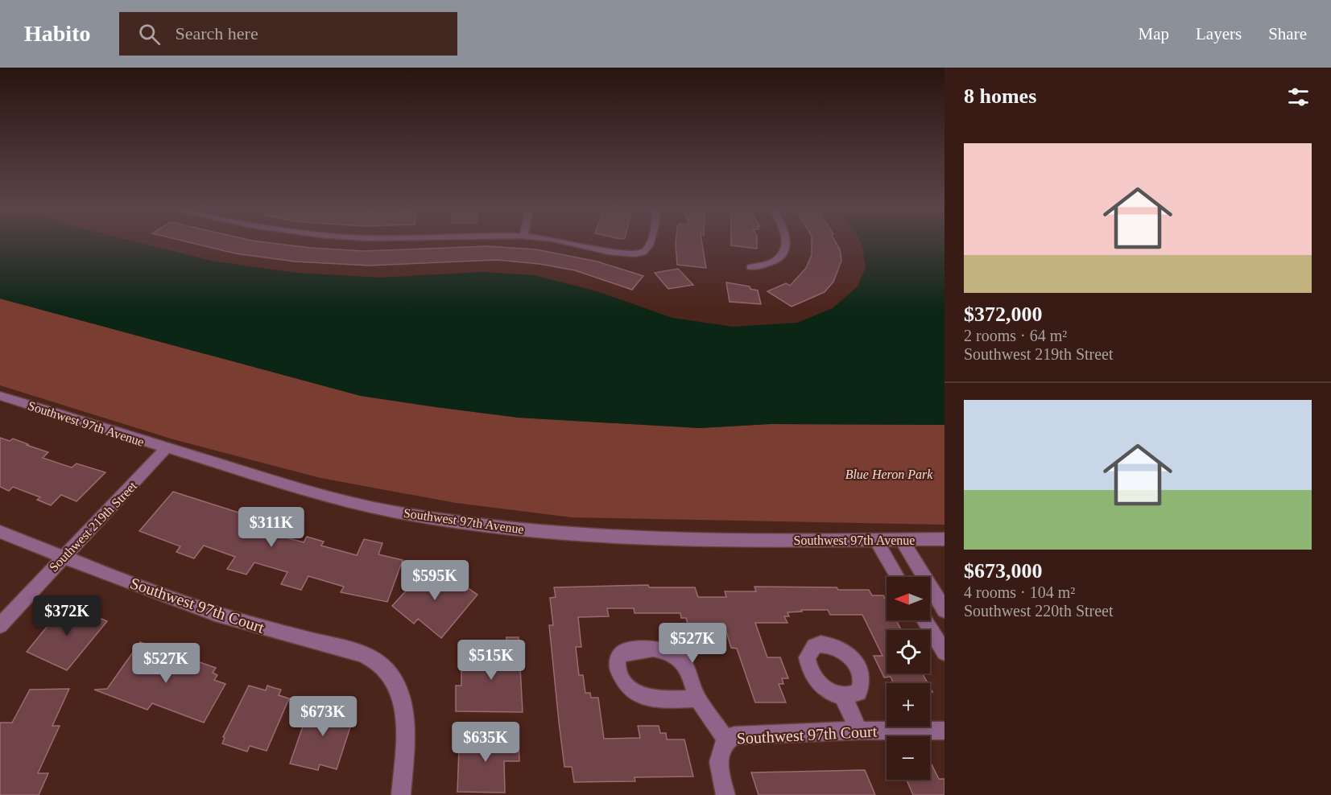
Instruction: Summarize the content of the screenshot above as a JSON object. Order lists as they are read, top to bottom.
{
  "streets": {
    "street": ["Southwest 97th Avenue", "Southwest 219th Street", "Southwest 97th Court"]
  },
  "crossings": [
    ["Southwest 97th Avenue", "Southwest 219th Street"],
    ["Southwest 219th Street", "Southwest 97th Court"]
  ],
  "parks": ["Blue Heron Park"],
  "north": "left",
  "page": {
    "header": "Habito",
    "search": "Search here",
    "nav": ["Map", "Layers", "Share"],
    "heading": "8 homes",
    "list": [
      {
        "name": "$372,000",
        "note": "2 rooms · 64 m² · Southwest 219th Street"
      },
      {
        "name": "$673,000",
        "note": "4 rooms · 104 m² · Southwest 220th Street"
      }
    ],
    "price": [
      "$311K",
      "$595K",
      "$372K",
      "$527K",
      "$515K",
      "$527K",
      "$673K",
      "$635K"
    ],
    "map_buttons": ["+", "−"]
  }
}
